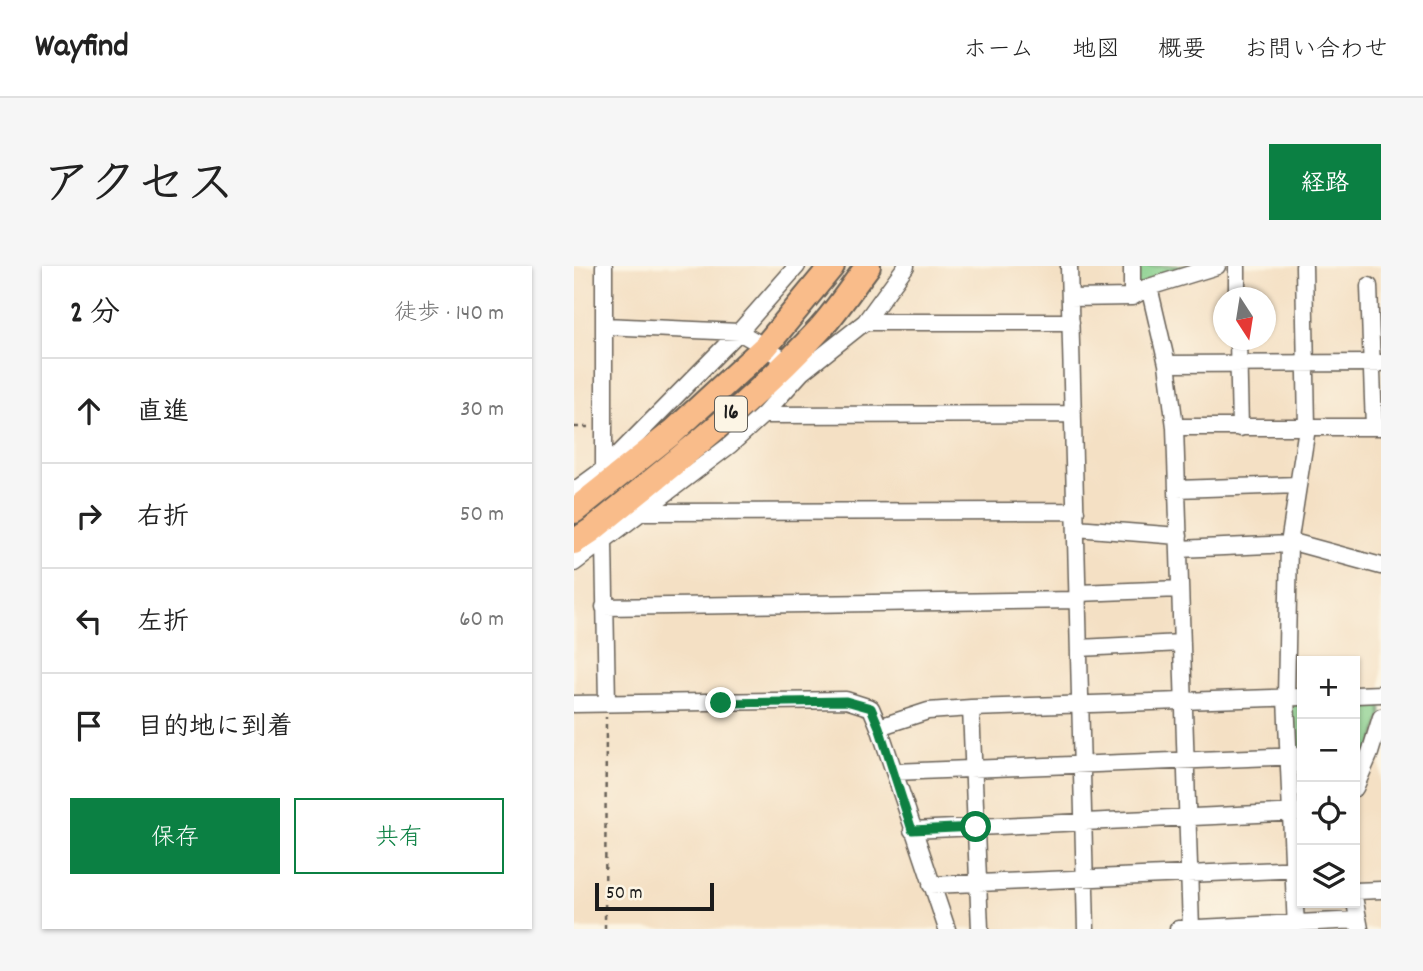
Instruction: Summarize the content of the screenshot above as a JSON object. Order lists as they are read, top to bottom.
{
  "streets": {
    "highway": ["16"]
  },
  "scale_bar": "50 m",
  "north": "bottom",
  "page": {
    "header": "Wayfind",
    "nav": [
      "ホーム",
      "地図",
      "概要",
      "お問い合わせ"
    ],
    "title": "アクセス",
    "buttons": [
      "経路",
      ["保存", "共有"]
    ],
    "heading": ["2 分", "徒歩 · 140 m"],
    "list": [
      ["直進", "30 m"],
      ["右折", "50 m"],
      ["左折", "60 m"],
      "目的地に到着"
    ],
    "map_buttons": ["+", "−"],
    "scale": "50 m"
  }
}
